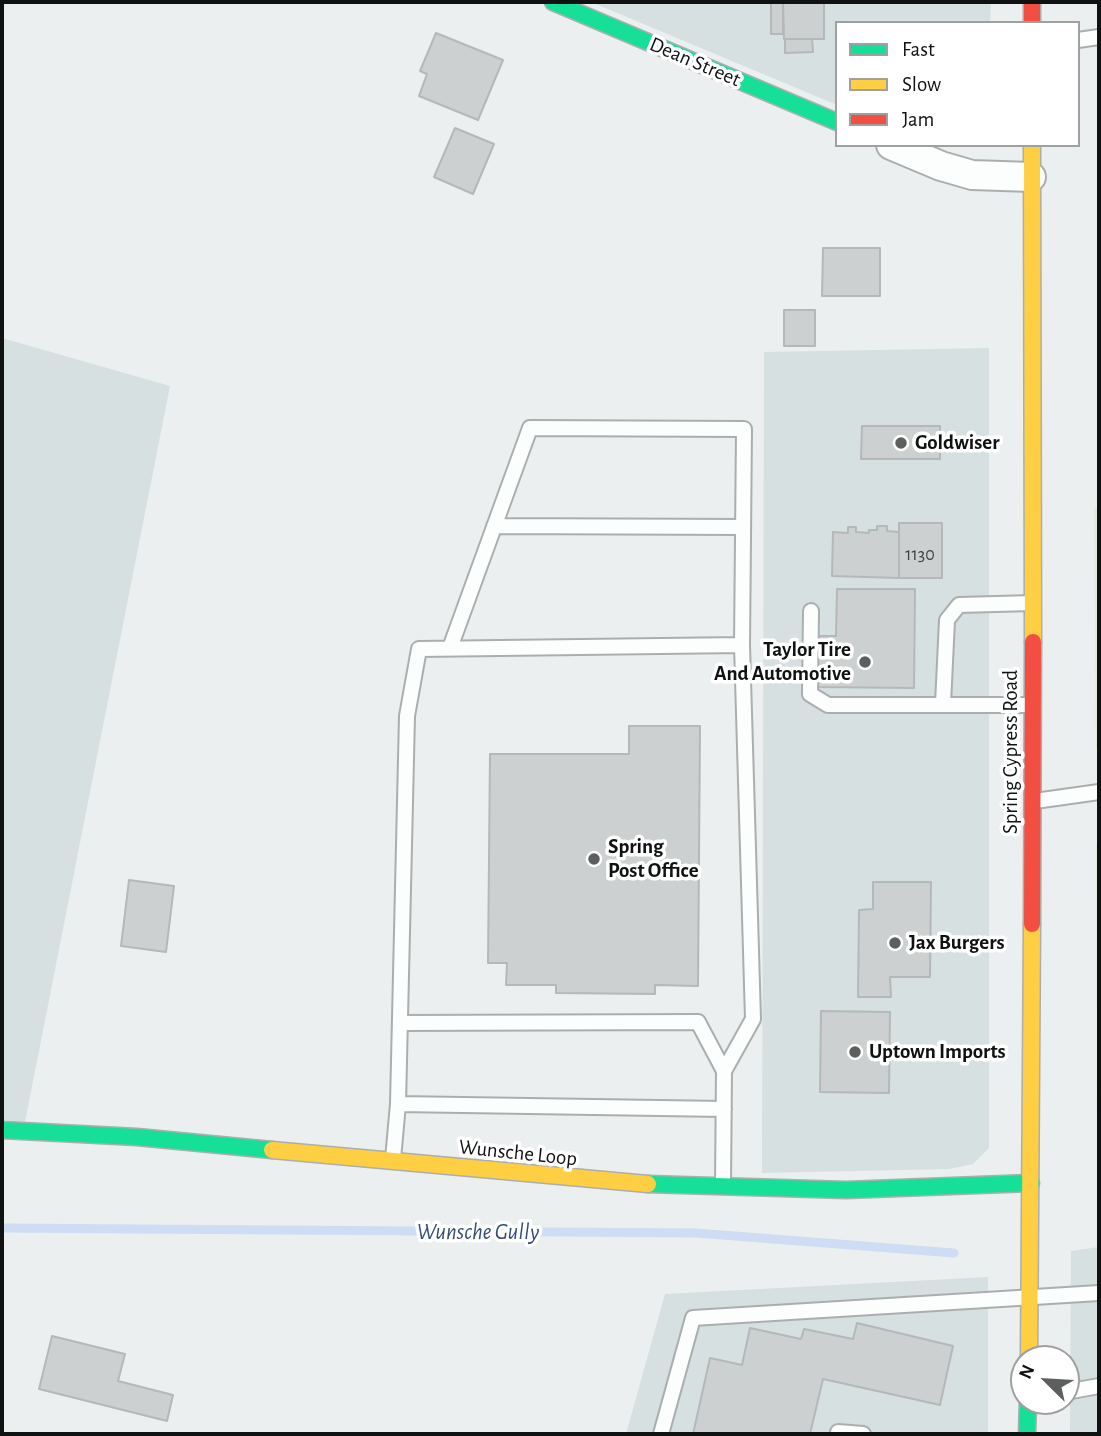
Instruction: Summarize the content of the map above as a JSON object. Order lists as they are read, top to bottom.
{
  "streets": {
    "street": ["Dean Street", "Spring Cypress Road", "Wunsche Loop"]
  },
  "crossings": [
    ["Spring Cypress Road", "Wunsche Loop"]
  ],
  "water": ["Wunsche Gully"],
  "places": [
    "Goldwiser",
    "Taylor Tire And Automotive",
    "Spring Post Office",
    "Jax Burgers",
    "Uptown Imports"
  ],
  "house_numbers": ["1130"],
  "legend": ["Fast", "Slow", "Jam"],
  "north": "top left"
}
